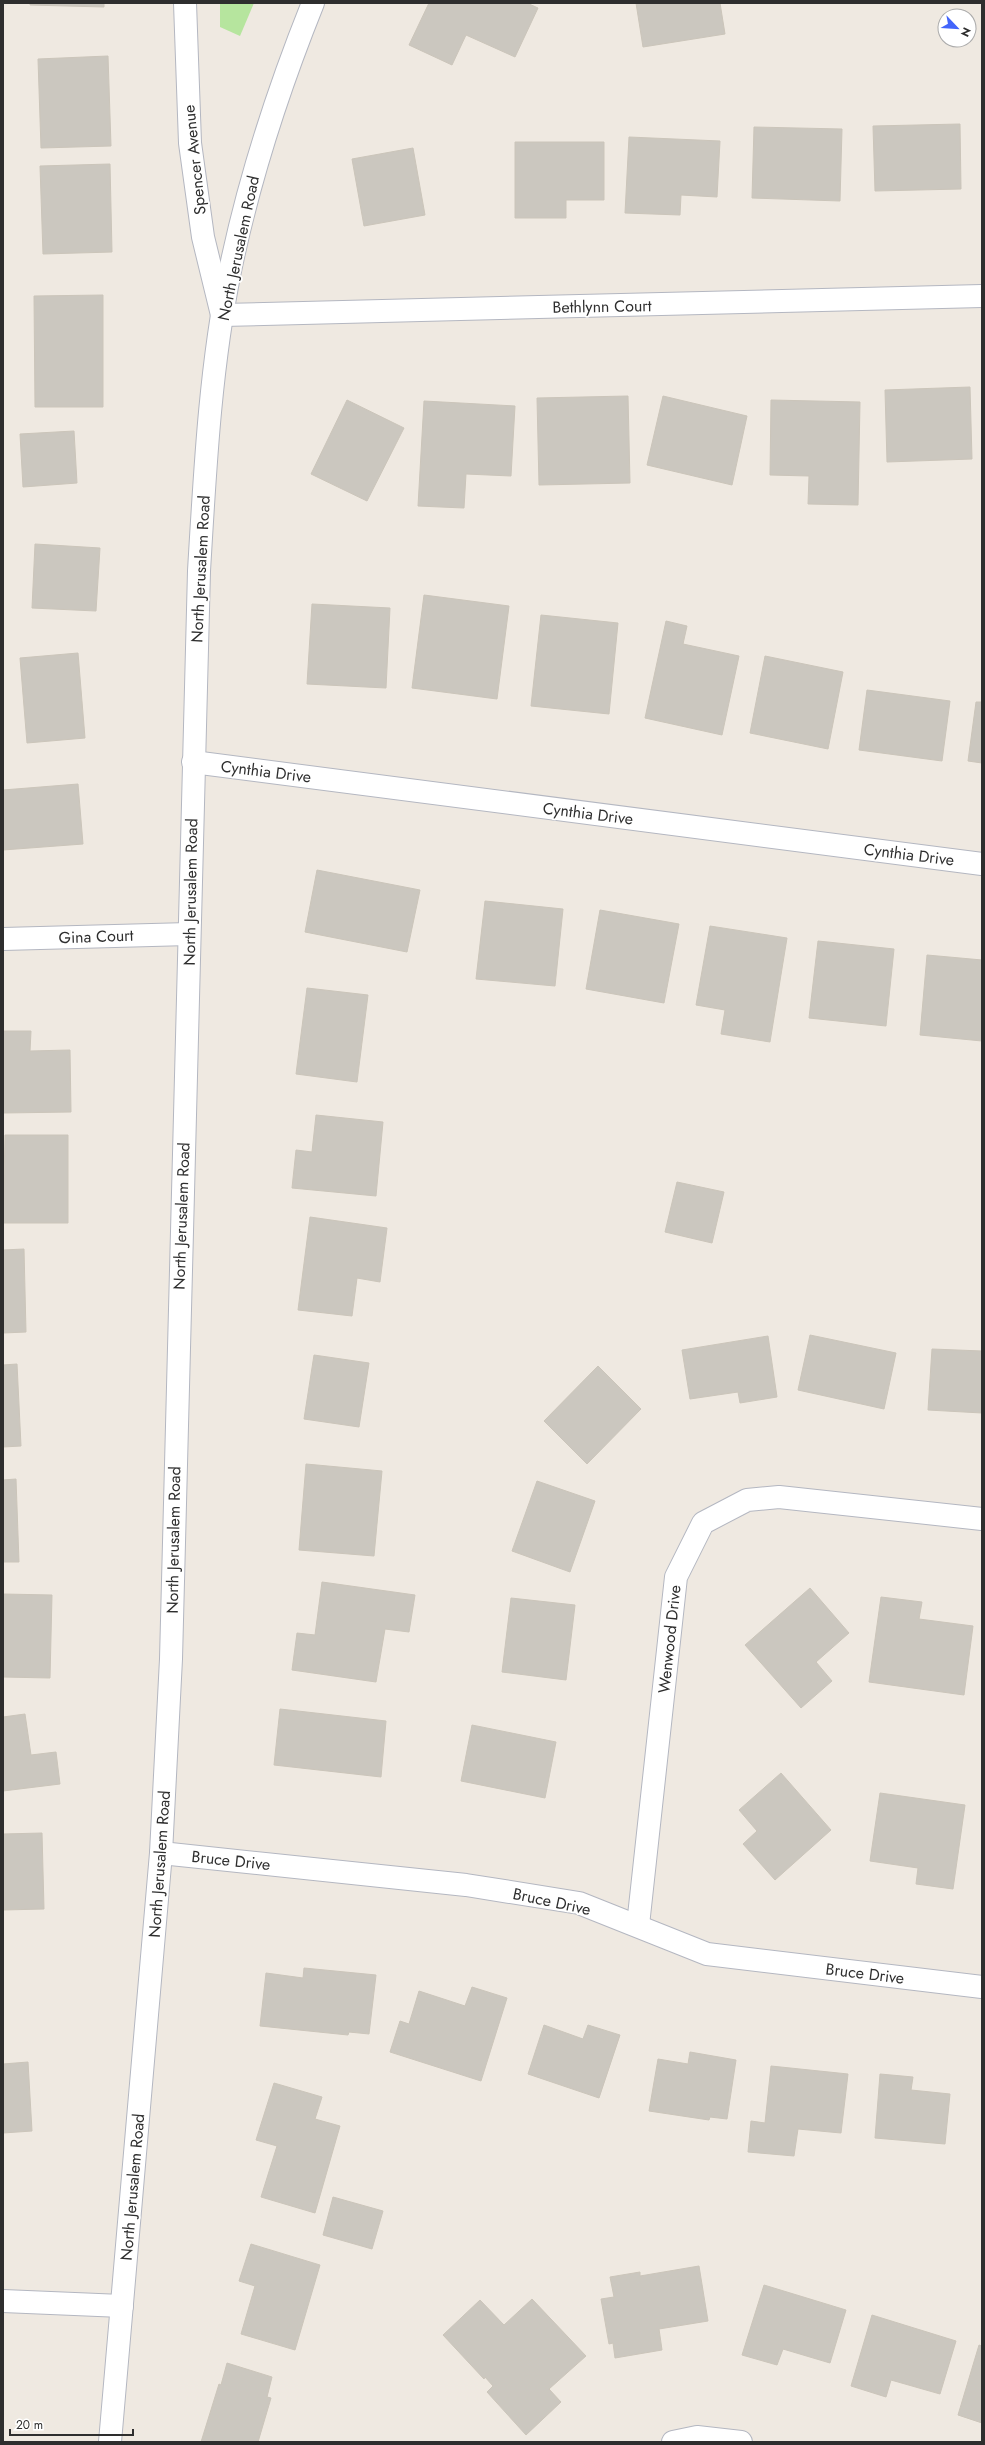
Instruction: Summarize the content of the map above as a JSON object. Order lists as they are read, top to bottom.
{
  "streets": {
    "street": [
      "Spencer Avenue",
      "North Jerusalem Road",
      "Bethlynn Court",
      "Cynthia Drive",
      "Gina Court",
      "Wenwood Drive",
      "Bruce Drive"
    ]
  },
  "crossings": [
    ["Spencer Avenue", "North Jerusalem Road"],
    ["Spencer Avenue", "Bethlynn Court"],
    ["North Jerusalem Road", "Bethlynn Court"],
    ["North Jerusalem Road", "Cynthia Drive"],
    ["North Jerusalem Road", "Gina Court"],
    ["North Jerusalem Road", "Bruce Drive"],
    ["Wenwood Drive", "Bruce Drive"]
  ],
  "scale_bar": "20 m",
  "north": "bottom right"
}
